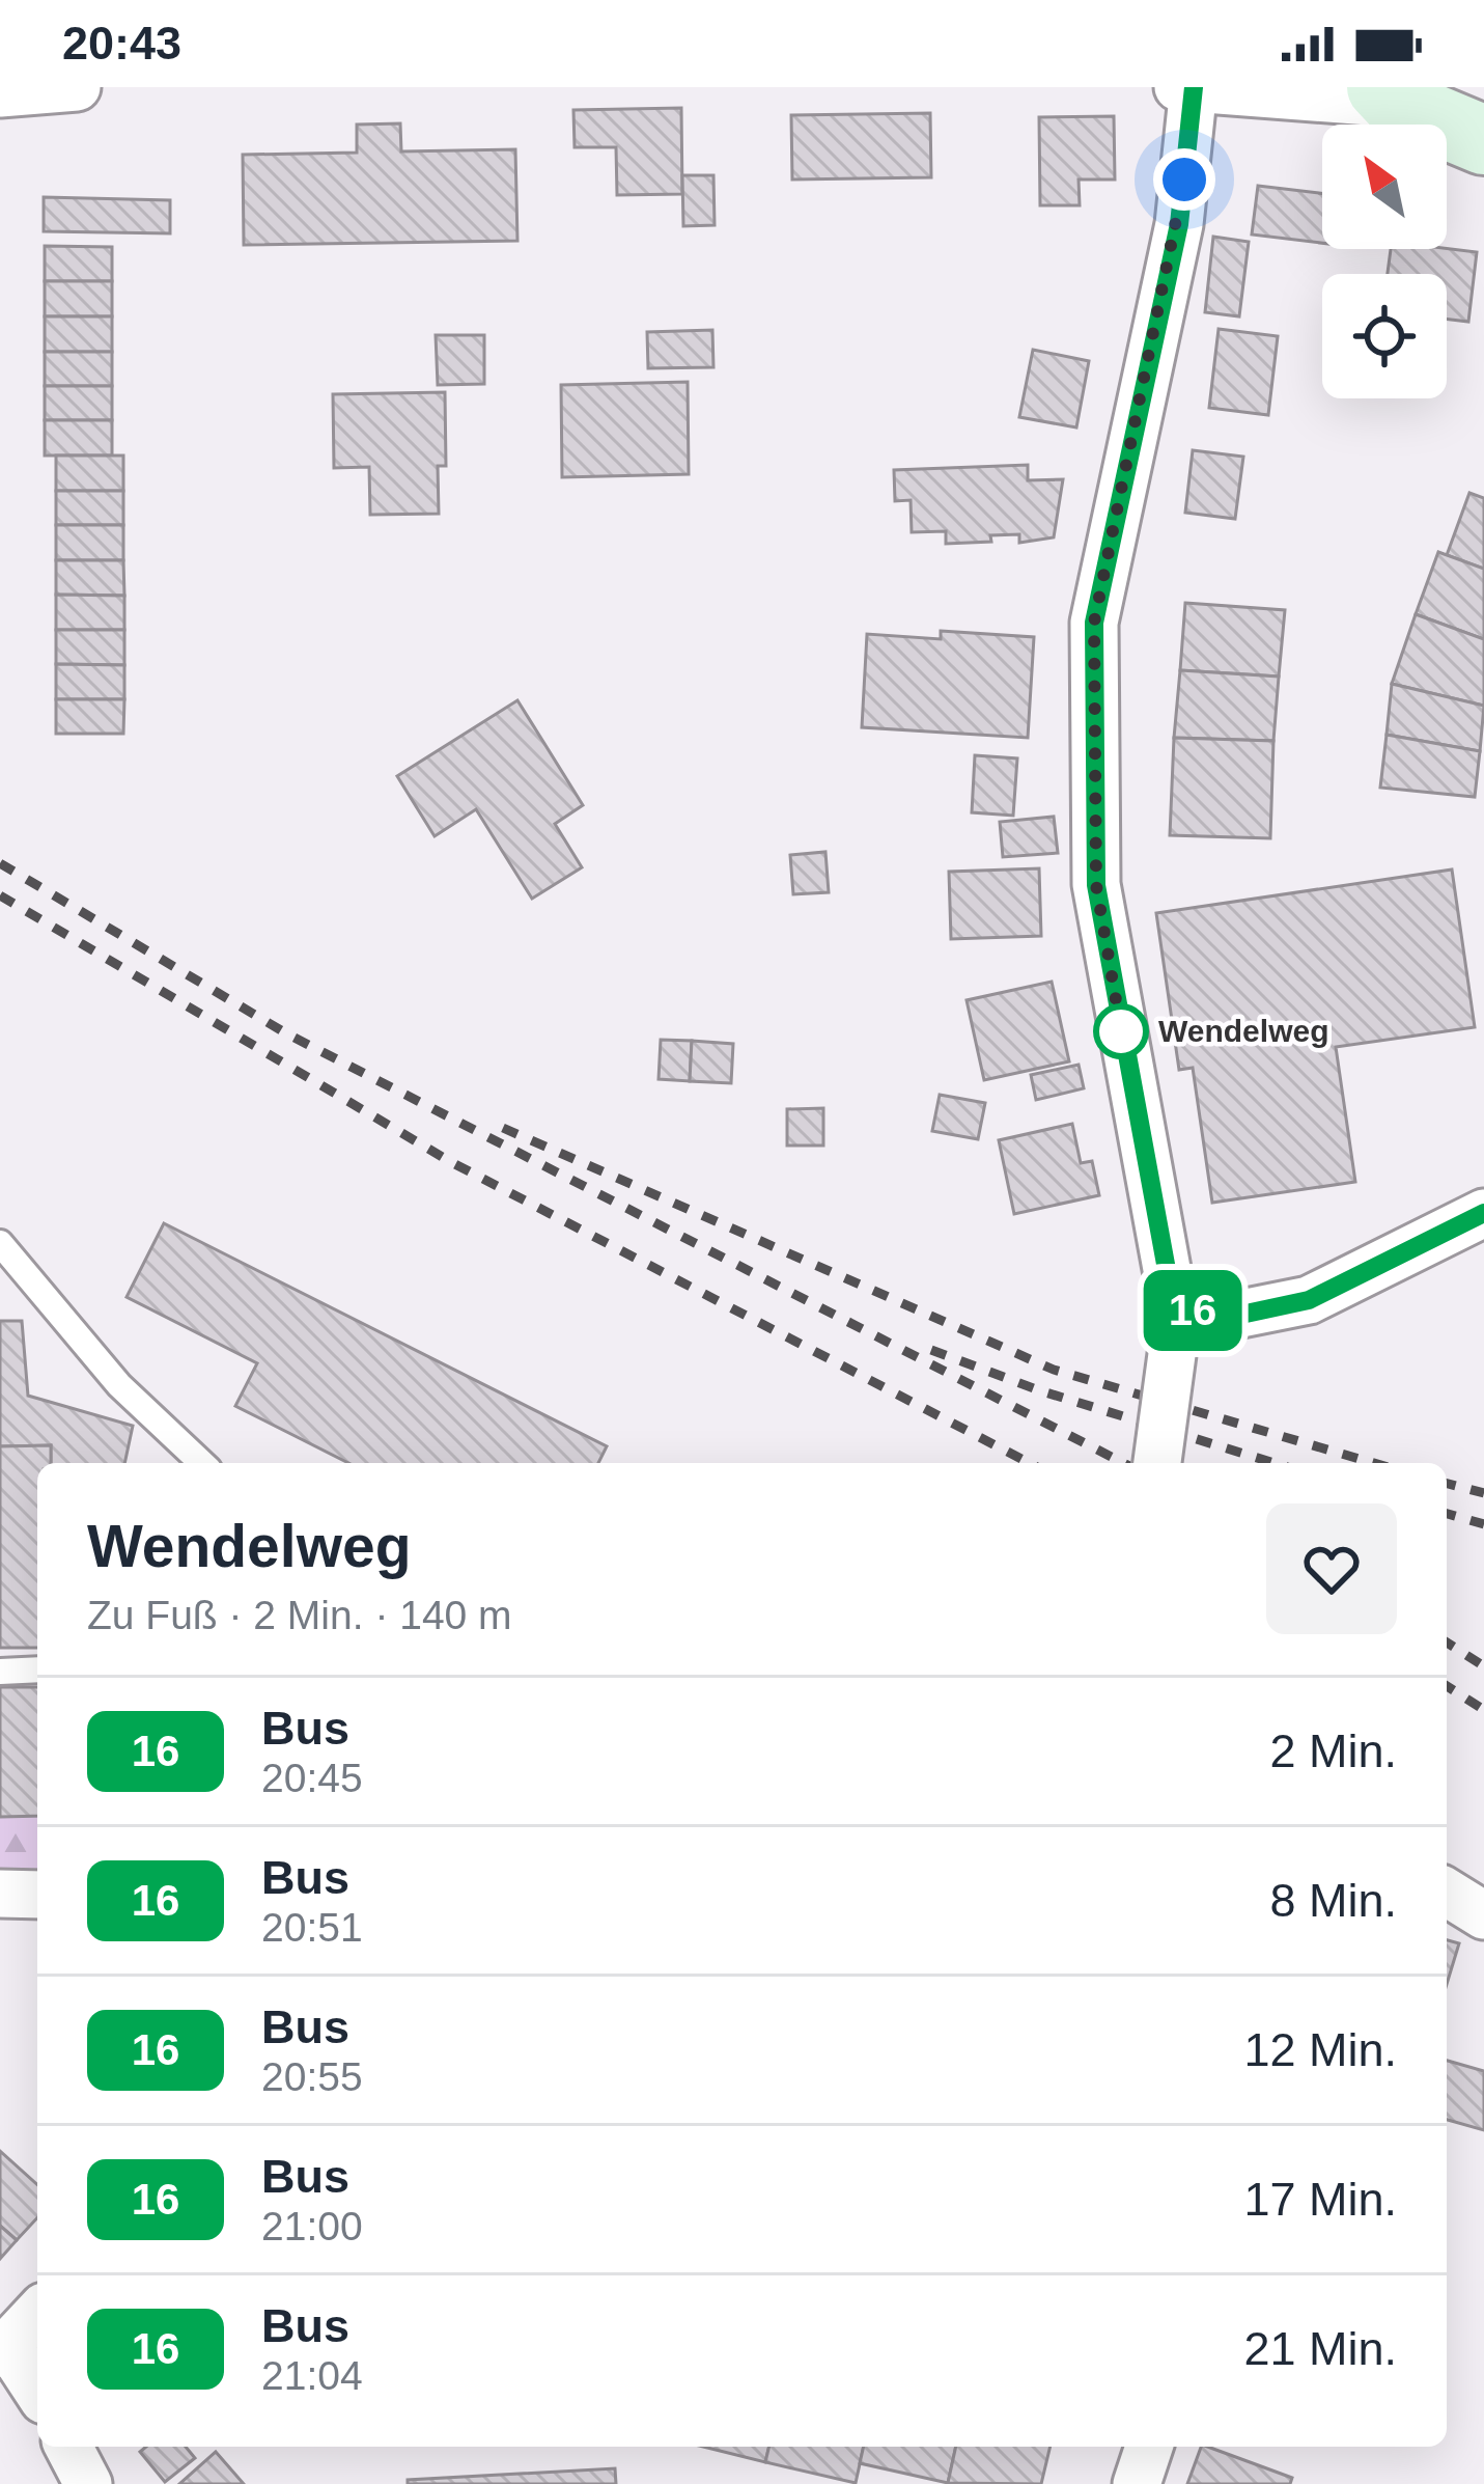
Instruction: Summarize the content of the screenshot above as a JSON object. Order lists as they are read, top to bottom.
{
  "places": ["Wendelweg"],
  "lines": ["bus line 16"],
  "north": "top left",
  "page": {
    "status": "20:43",
    "on_map": "16",
    "heading": ["Wendelweg", "Zu Fuß · 2 Min. · 140 m"],
    "list": [
      {
        "mark": "16",
        "name": "Bus",
        "note": "20:45",
        "value": "2 Min."
      },
      {
        "mark": "16",
        "name": "Bus",
        "note": "20:51",
        "value": "8 Min."
      },
      {
        "mark": "16",
        "name": "Bus",
        "note": "20:55",
        "value": "12 Min."
      },
      {
        "mark": "16",
        "name": "Bus",
        "note": "21:00",
        "value": "17 Min."
      },
      {
        "mark": "16",
        "name": "Bus",
        "note": "21:04",
        "value": "21 Min."
      }
    ]
  }
}
